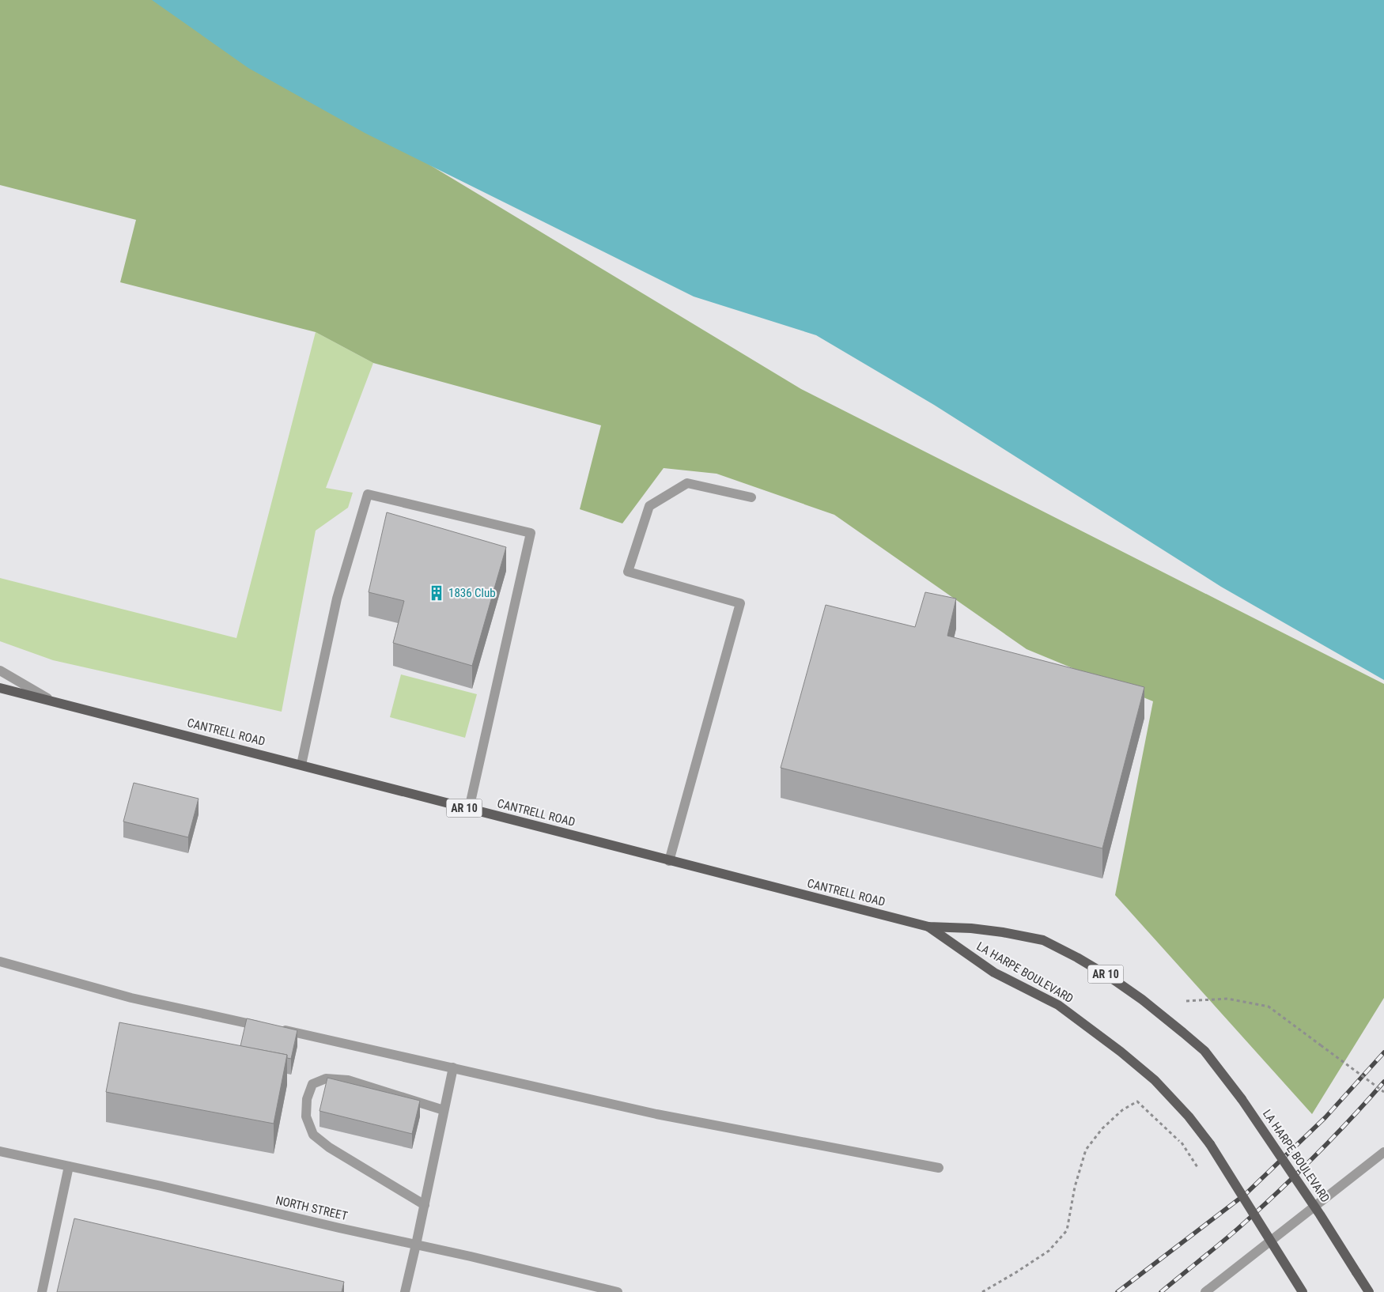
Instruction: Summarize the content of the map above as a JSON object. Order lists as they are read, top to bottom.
{
  "streets": {
    "main road": ["CANTRELL ROAD", "AR 10", "LA HARPE BOULEVARD"],
    "lane": ["NORTH STREET"]
  },
  "crossings": [
    ["CANTRELL ROAD", "LA HARPE BOULEVARD"]
  ],
  "places": {
    "building": ["1836 Club"]
  }
}
